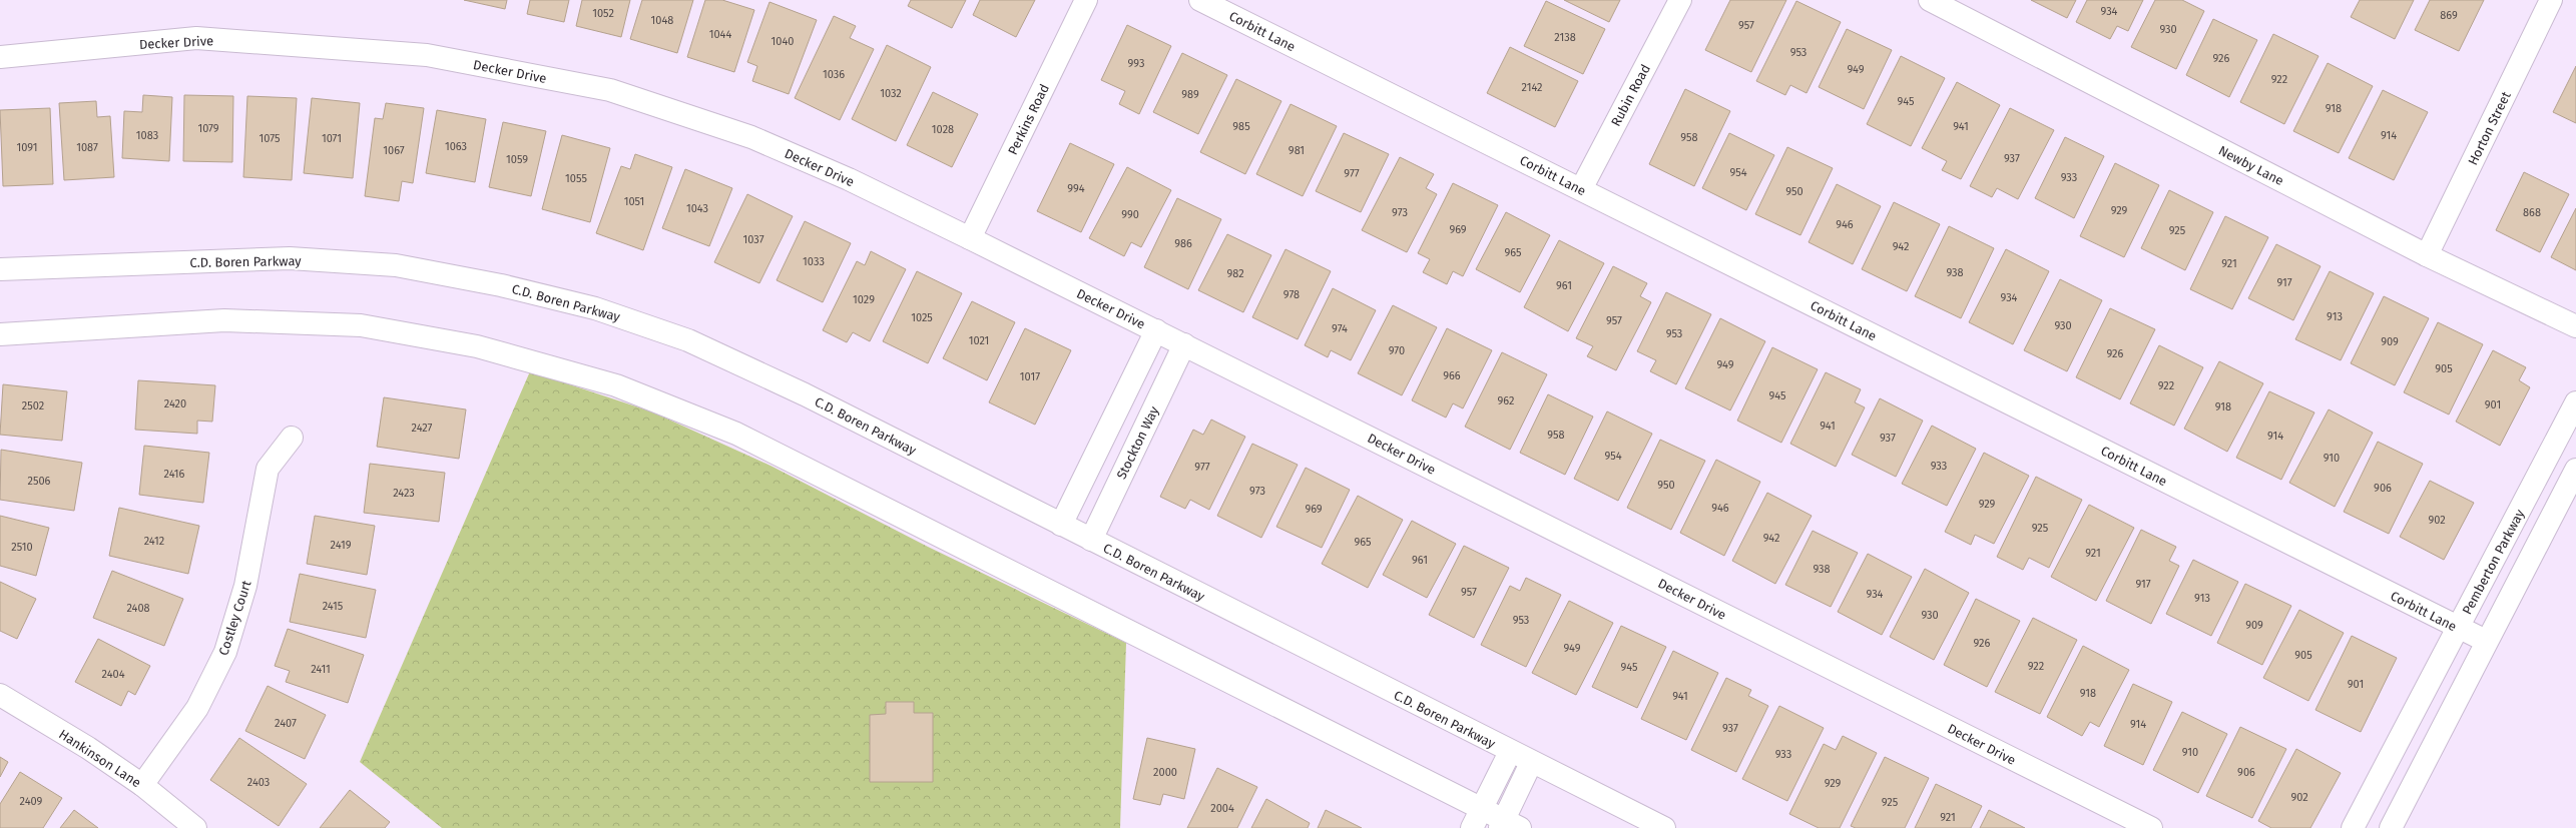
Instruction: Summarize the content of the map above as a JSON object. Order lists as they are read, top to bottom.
{
  "streets": {
    "street": [
      "Corbitt Lane",
      "Decker Drive",
      "Rubin Road",
      "Perkins Road",
      "Horton Street",
      "Newby Lane",
      "C.D. Boren Parkway",
      "Stockton Way",
      "Pemberton Parkway",
      "Costley Court",
      "Hankinson Lane"
    ]
  },
  "crossings": [
    ["Corbitt Lane", "Rubin Road"],
    ["Corbitt Lane", "Pemberton Parkway"],
    ["Decker Drive", "Perkins Road"],
    ["Decker Drive", "Stockton Way"],
    ["Horton Street", "Newby Lane"],
    ["C.D. Boren Parkway", "Stockton Way"],
    ["Costley Court", "Hankinson Lane"]
  ],
  "house_numbers": [
    "934",
    "1052",
    "869",
    "1048",
    "957",
    "930",
    "1044",
    "2138",
    "1040",
    "953",
    "926",
    "993",
    "949",
    "1036",
    "922",
    "2142",
    "1032",
    "989",
    "945",
    "918",
    "985",
    "941",
    "1079",
    "1028",
    "1083",
    "914",
    "958",
    "1075",
    "1071",
    "1063",
    "1091",
    "1087",
    "1067",
    "981",
    "937",
    "1059",
    "954",
    "977",
    "933",
    "1055",
    "994",
    "950",
    "1051",
    "1043",
    "929",
    "973",
    "868",
    "990",
    "946",
    "969",
    "925",
    "1037",
    "986",
    "942",
    "965",
    "1033",
    "921",
    "938",
    "982",
    "917",
    "961",
    "978",
    "934",
    "1029",
    "913",
    "1025",
    "957",
    "930",
    "974",
    "953",
    "1021",
    "909",
    "970",
    "926",
    "949",
    "905",
    "966",
    "1017",
    "922",
    "945",
    "962",
    "2420",
    "901",
    "2502",
    "918",
    "941",
    "2427",
    "958",
    "914",
    "937",
    "954",
    "910",
    "933",
    "977",
    "2416",
    "2506",
    "950",
    "906",
    "973",
    "2423",
    "929",
    "946",
    "969",
    "902",
    "925",
    "942",
    "2412",
    "965",
    "2419",
    "2510",
    "921",
    "961",
    "938",
    "917",
    "957",
    "934",
    "913",
    "2415",
    "2408",
    "930",
    "953",
    "909",
    "926",
    "949",
    "905",
    "922",
    "945",
    "2411",
    "2404",
    "901",
    "918",
    "941",
    "2407",
    "914",
    "937",
    "910",
    "933",
    "2000",
    "906",
    "2403",
    "929",
    "902",
    "2409",
    "925",
    "2004",
    "921"
  ]
}
